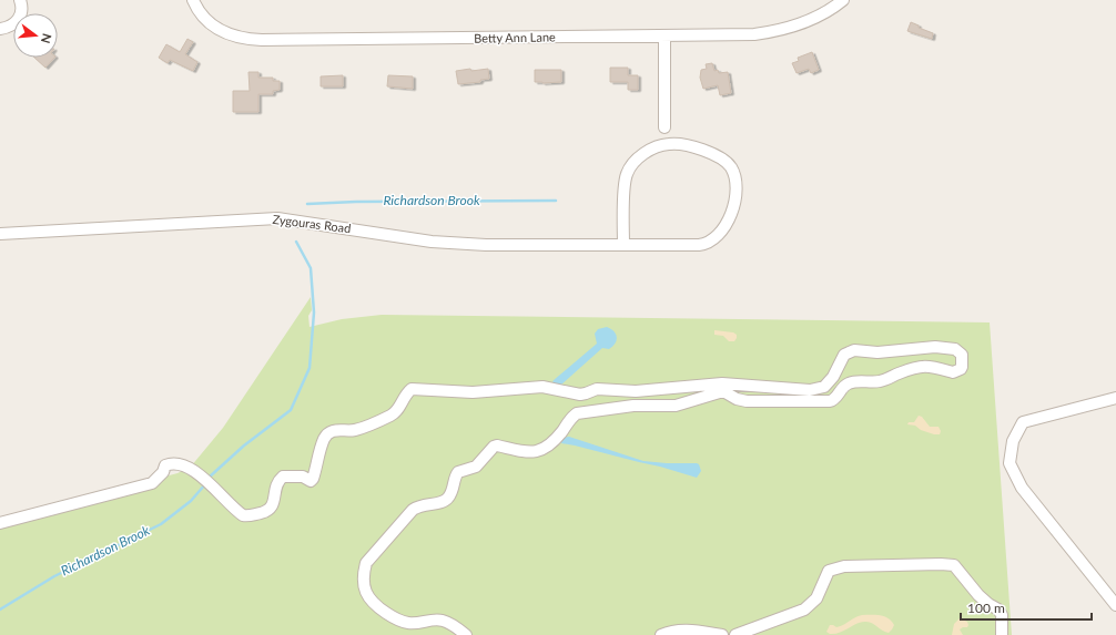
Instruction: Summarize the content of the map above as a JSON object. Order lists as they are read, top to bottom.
{
  "streets": {
    "street": ["Betty Ann Lane", "Zygouras Road"]
  },
  "water": ["Richardson Brook"],
  "scale_bar": "100 m",
  "north": "right"
}
